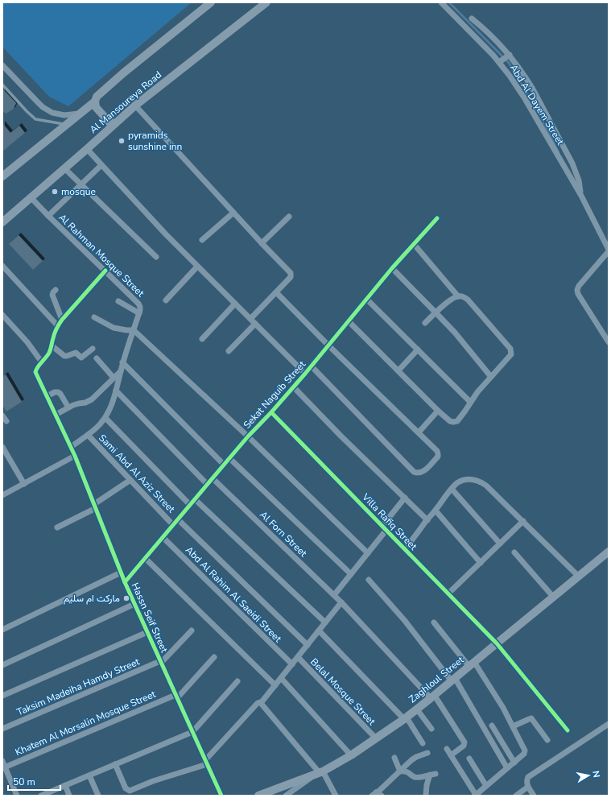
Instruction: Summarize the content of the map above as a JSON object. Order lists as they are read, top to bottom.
{
  "streets": {
    "main road": ["Al Mansoureya Road", "Zaghloul Street"],
    "street": [
      "Abd Al Dayem Street",
      "Al Rahman Mosque Street",
      "Sekat Naguib Street",
      "Sami Abd Al Aziz Street",
      "Villa Rafiq Street",
      "Al Forn Street",
      "Abd Al Rahim Al Saeidi Street",
      "Hassn Seif Street",
      "Taksim Madeiha Hamdy Street",
      "Belal Mosque Street",
      "Khatem Al Morsalin Mosque Street"
    ]
  },
  "crossings": [
    ["Al Mansoureya Road", "Al Rahman Mosque Street"],
    ["Al Rahman Mosque Street", "Sami Abd Al Aziz Street"],
    ["Al Rahman Mosque Street", "Hassn Seif Street"],
    ["Sekat Naguib Street", "Sami Abd Al Aziz Street"],
    ["Sekat Naguib Street", "Villa Rafiq Street"],
    ["Sekat Naguib Street", "Al Forn Street"],
    ["Sekat Naguib Street", "Abd Al Rahim Al Saeidi Street"],
    ["Sekat Naguib Street", "Hassn Seif Street"],
    ["Villa Rafiq Street", "Zaghloul Street"],
    ["Al Forn Street", "Zaghloul Street"],
    ["Hassn Seif Street", "Taksim Madeiha Hamdy Street"],
    ["Hassn Seif Street", "Khatem Al Morsalin Mosque Street"],
    ["Zaghloul Street", "Belal Mosque Street"]
  ],
  "places": ["pyramids sunshine inn", "mosque", "ماركت ام سليم"],
  "scale_bar": "50 m",
  "north": "right"
}
